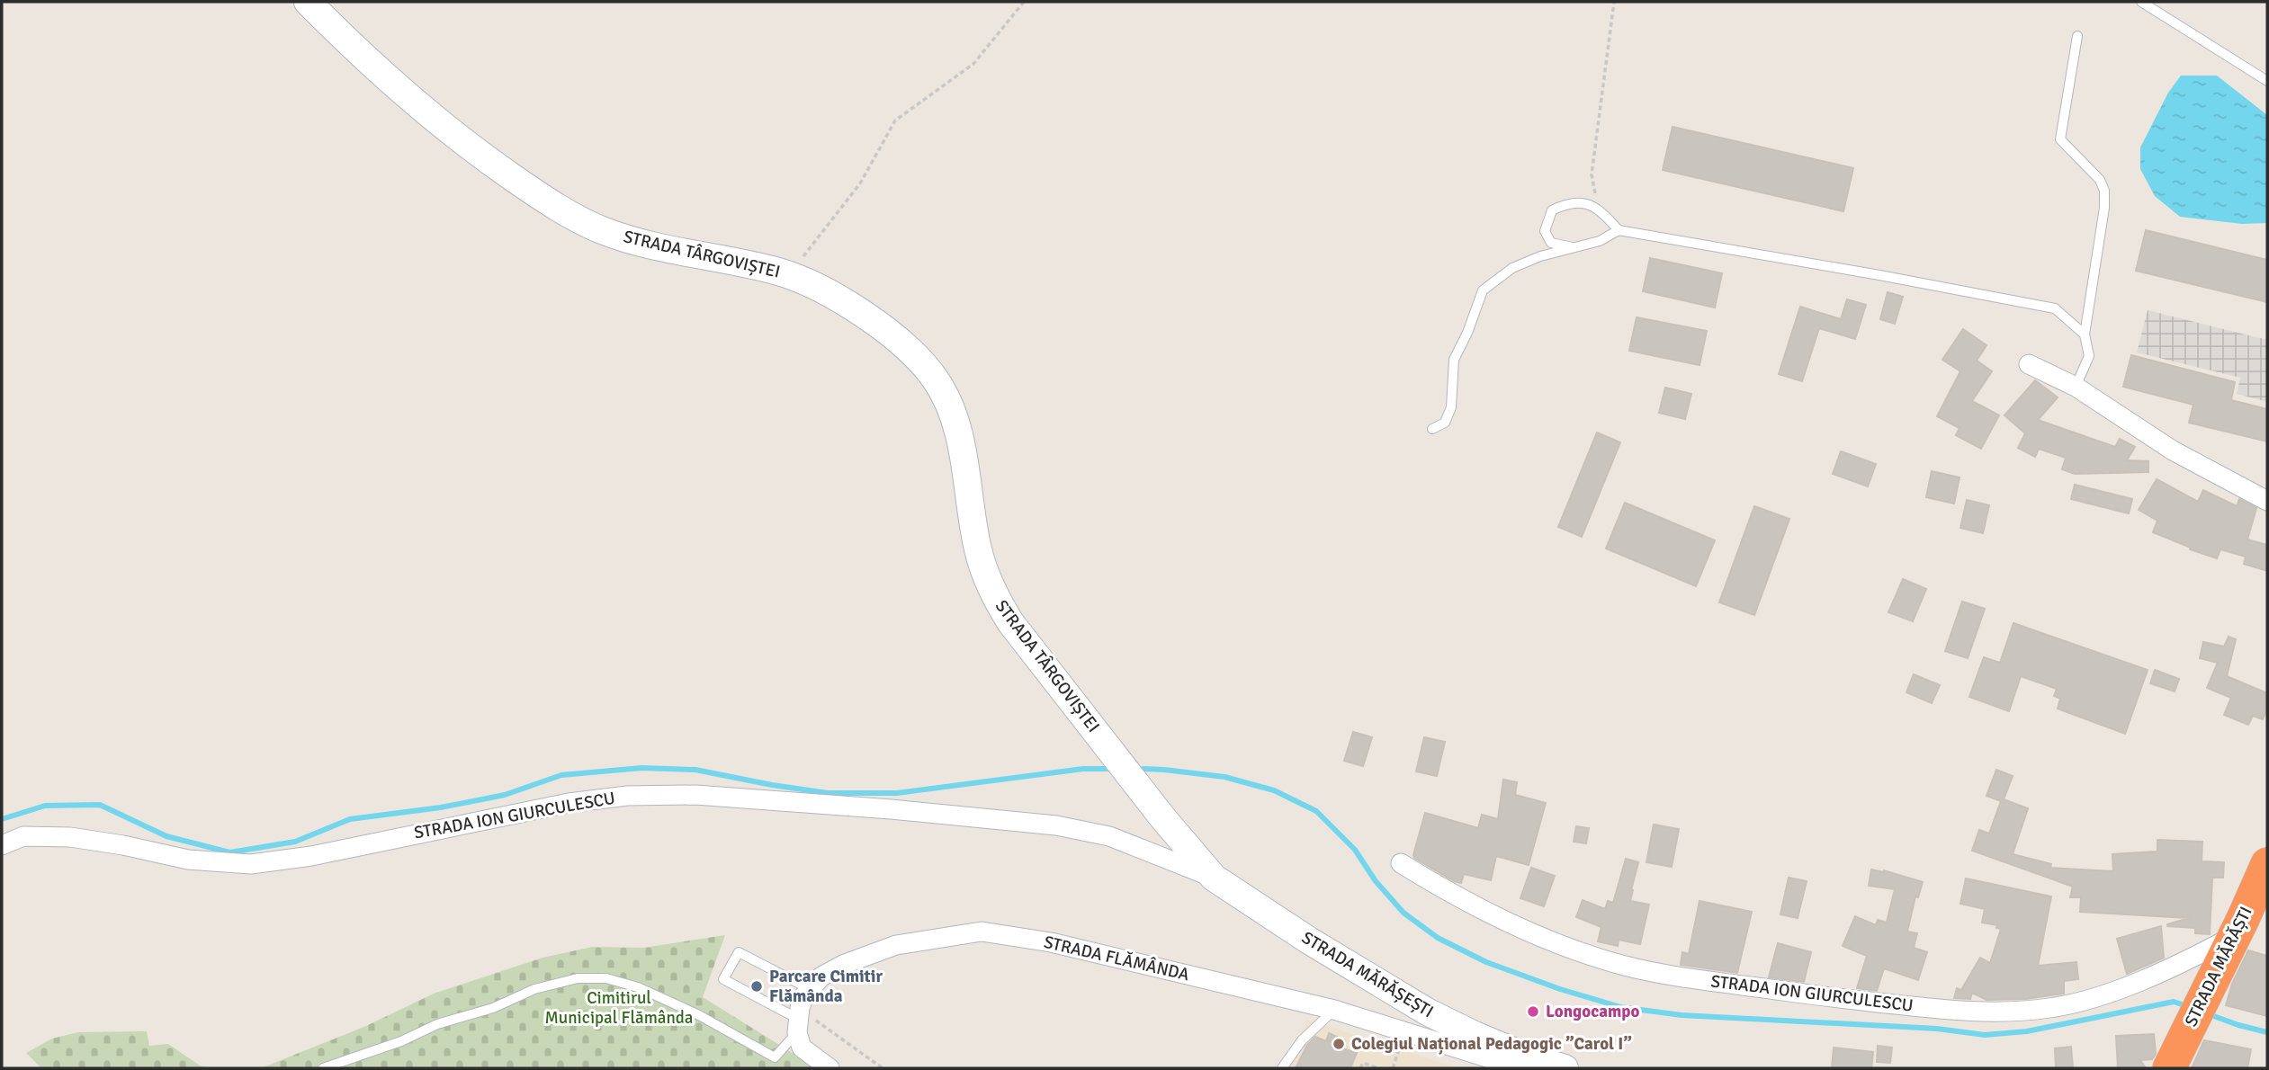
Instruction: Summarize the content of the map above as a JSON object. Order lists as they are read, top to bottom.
{
  "streets": {
    "highway": ["STRADA MĂRĂȘTI"],
    "main road": ["STRADA TÂRGOVIȘTEI", "STRADA MĂRĂȘEȘTI"],
    "street": ["STRADA ION GIURCULESCU", "STRADA FLĂMÂNDA"]
  },
  "crossings": [
    ["STRADA TÂRGOVIȘTEI", "STRADA ION GIURCULESCU"],
    ["STRADA TÂRGOVIȘTEI", "STRADA MĂRĂȘEȘTI"],
    ["STRADA ION GIURCULESCU", "STRADA MĂRĂȘTI"],
    ["STRADA ION GIURCULESCU", "STRADA MĂRĂȘEȘTI"]
  ],
  "parks": ["Cimitirul Municipal Flămânda"],
  "places": ["Parcare Cimitir Flămânda", "Longocampo", "Colegiul Național Pedagogic ”Carol I”"]
}
